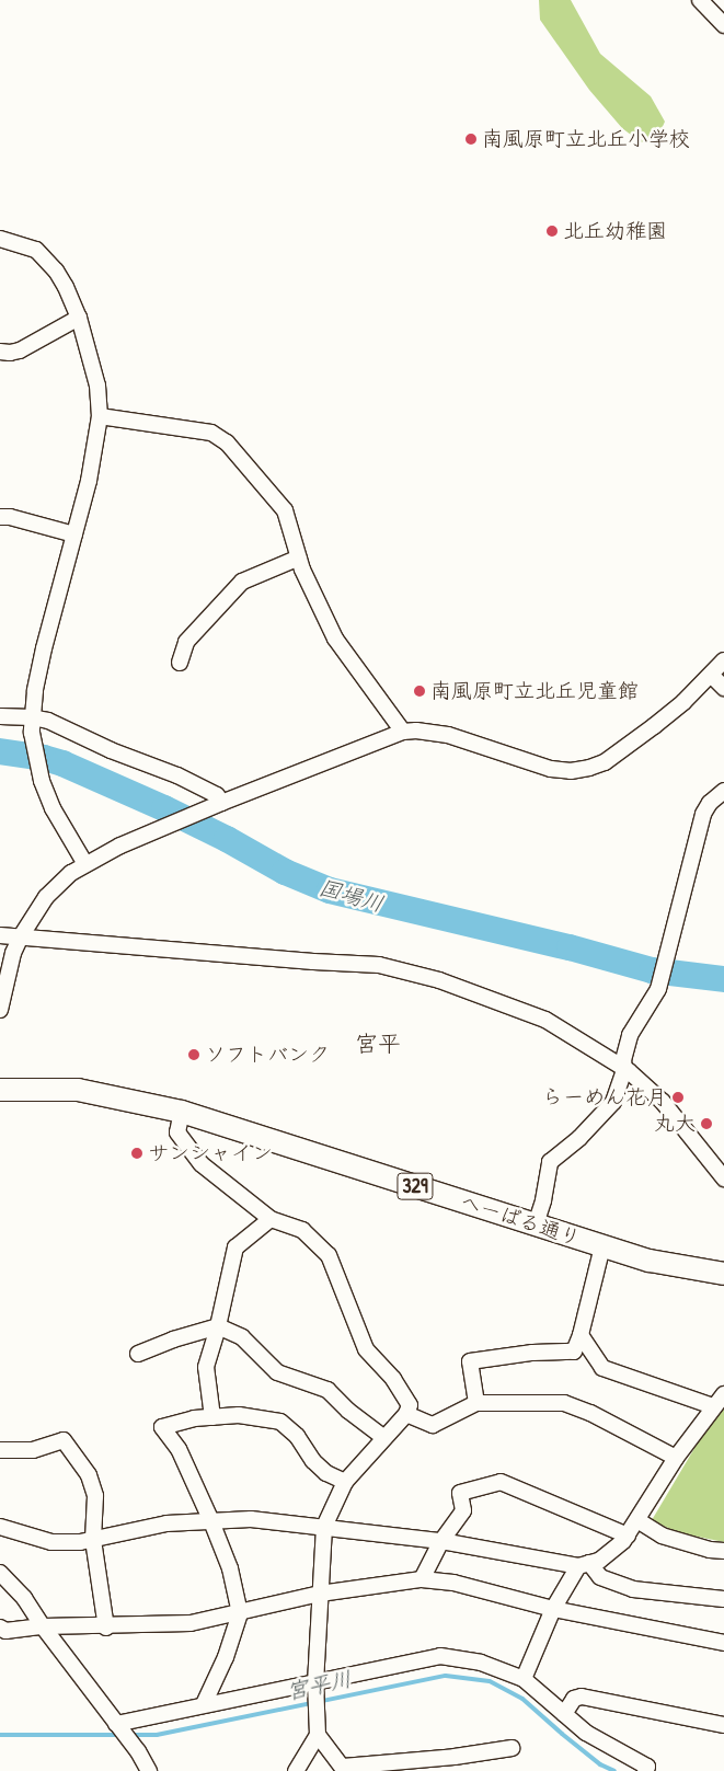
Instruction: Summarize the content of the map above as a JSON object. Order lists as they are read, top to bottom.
{
  "streets": {
    "highway": ["329", "へーばる通り"]
  },
  "districts": ["宮平"],
  "water": ["国場川", "宮平川"],
  "places": [
    "南風原町立北丘小学校",
    "北丘幼稚園",
    "南風原町立北丘児童館",
    "ソフトバンク",
    "らーめん花月",
    "丸大",
    "サンシャイン"
  ]
}
